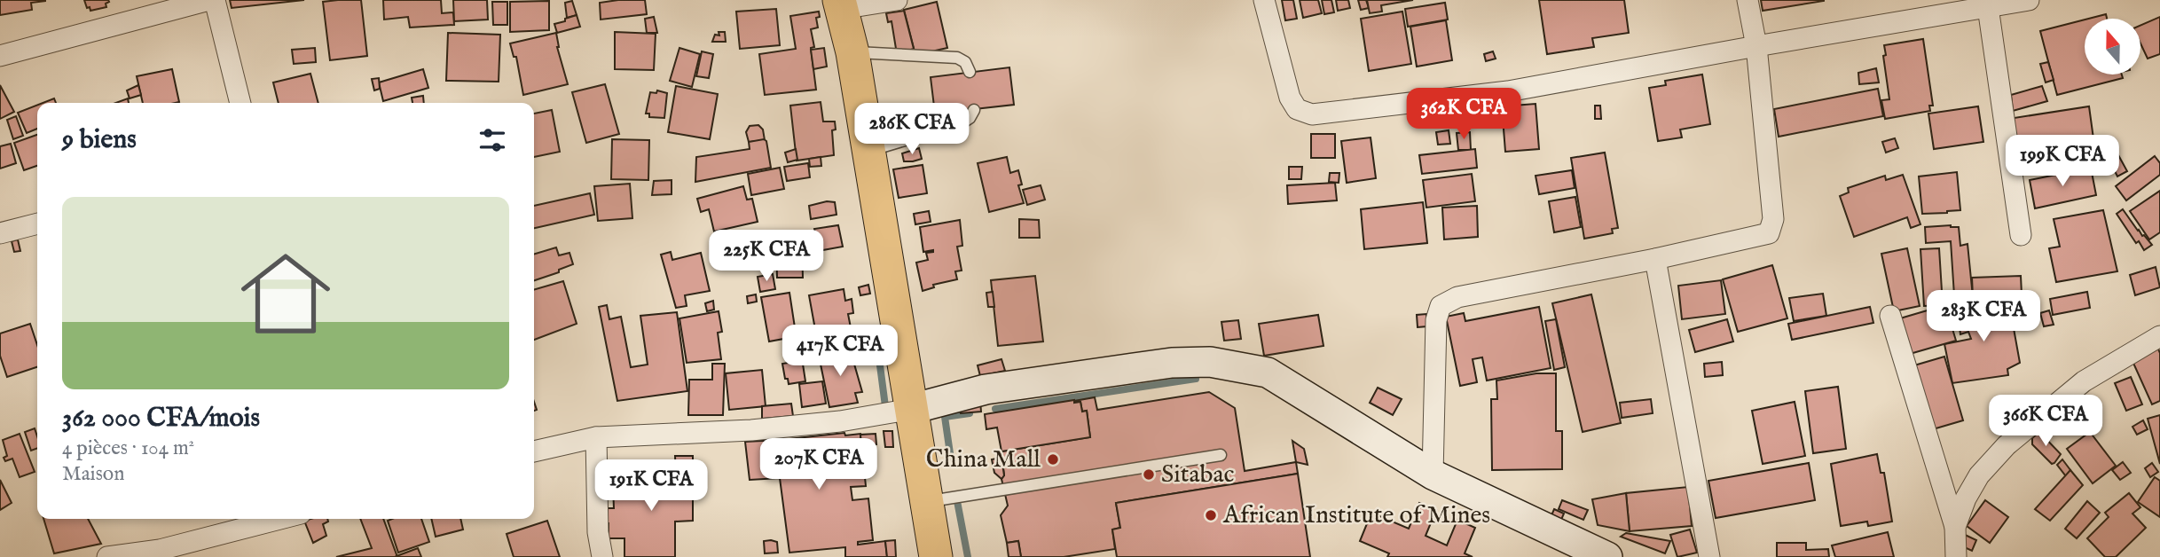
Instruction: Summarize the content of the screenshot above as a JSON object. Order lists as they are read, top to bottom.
{
  "places": ["China Mall", "Sitabac", "African Institute of Mines"],
  "north": "top",
  "page": {
    "price": [
      "362K CFA",
      "286K CFA",
      "199K CFA",
      "225K CFA",
      "283K CFA",
      "417K CFA",
      "366K CFA",
      "207K CFA",
      "191K CFA"
    ],
    "heading": "9 biens",
    "list": [
      {
        "name": "362 000 CFA/mois",
        "note": "4 pièces · 104 m² · Maison"
      }
    ]
  }
}
